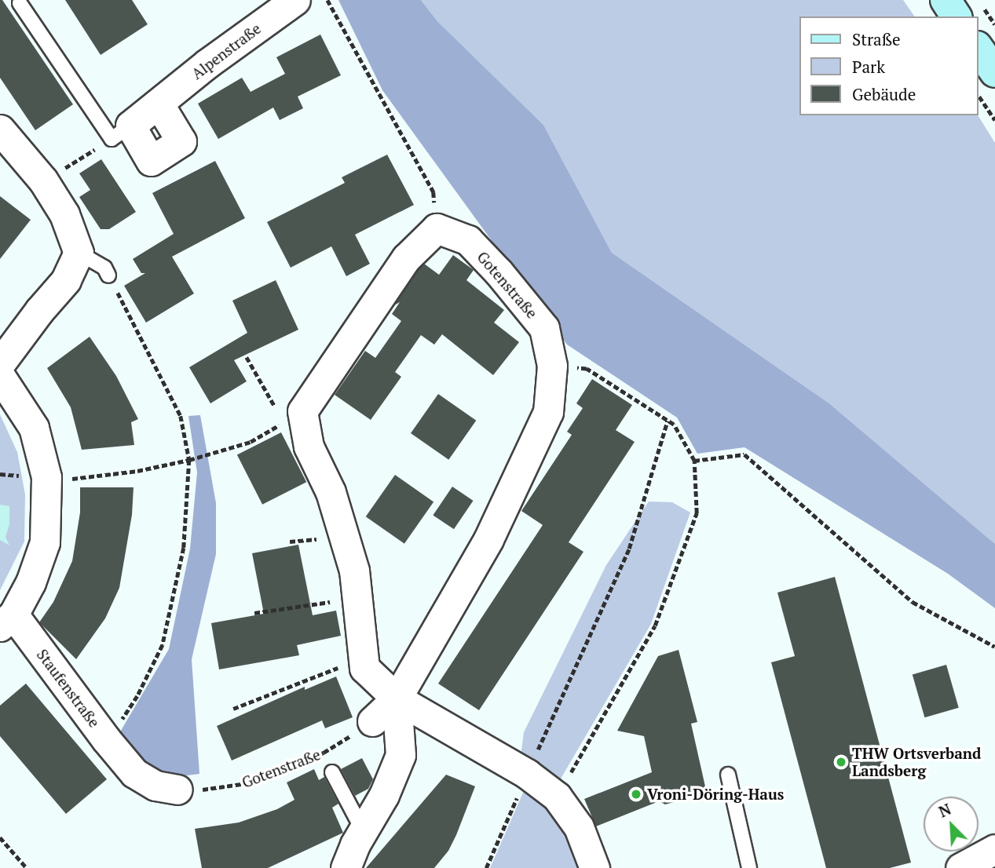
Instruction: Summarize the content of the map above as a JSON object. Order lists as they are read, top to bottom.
{
  "streets": {
    "street": ["Alpenstraße", "Gotenstraße", "Staufenstraße"]
  },
  "crossings": [
    ["Gotenstraße", "Staufenstraße"]
  ],
  "places": ["THW Ortsverband Landsberg", "Vroni-Döring-Haus"],
  "legend": ["Straße", "Park", "Gebäude"],
  "north": "top left"
}
